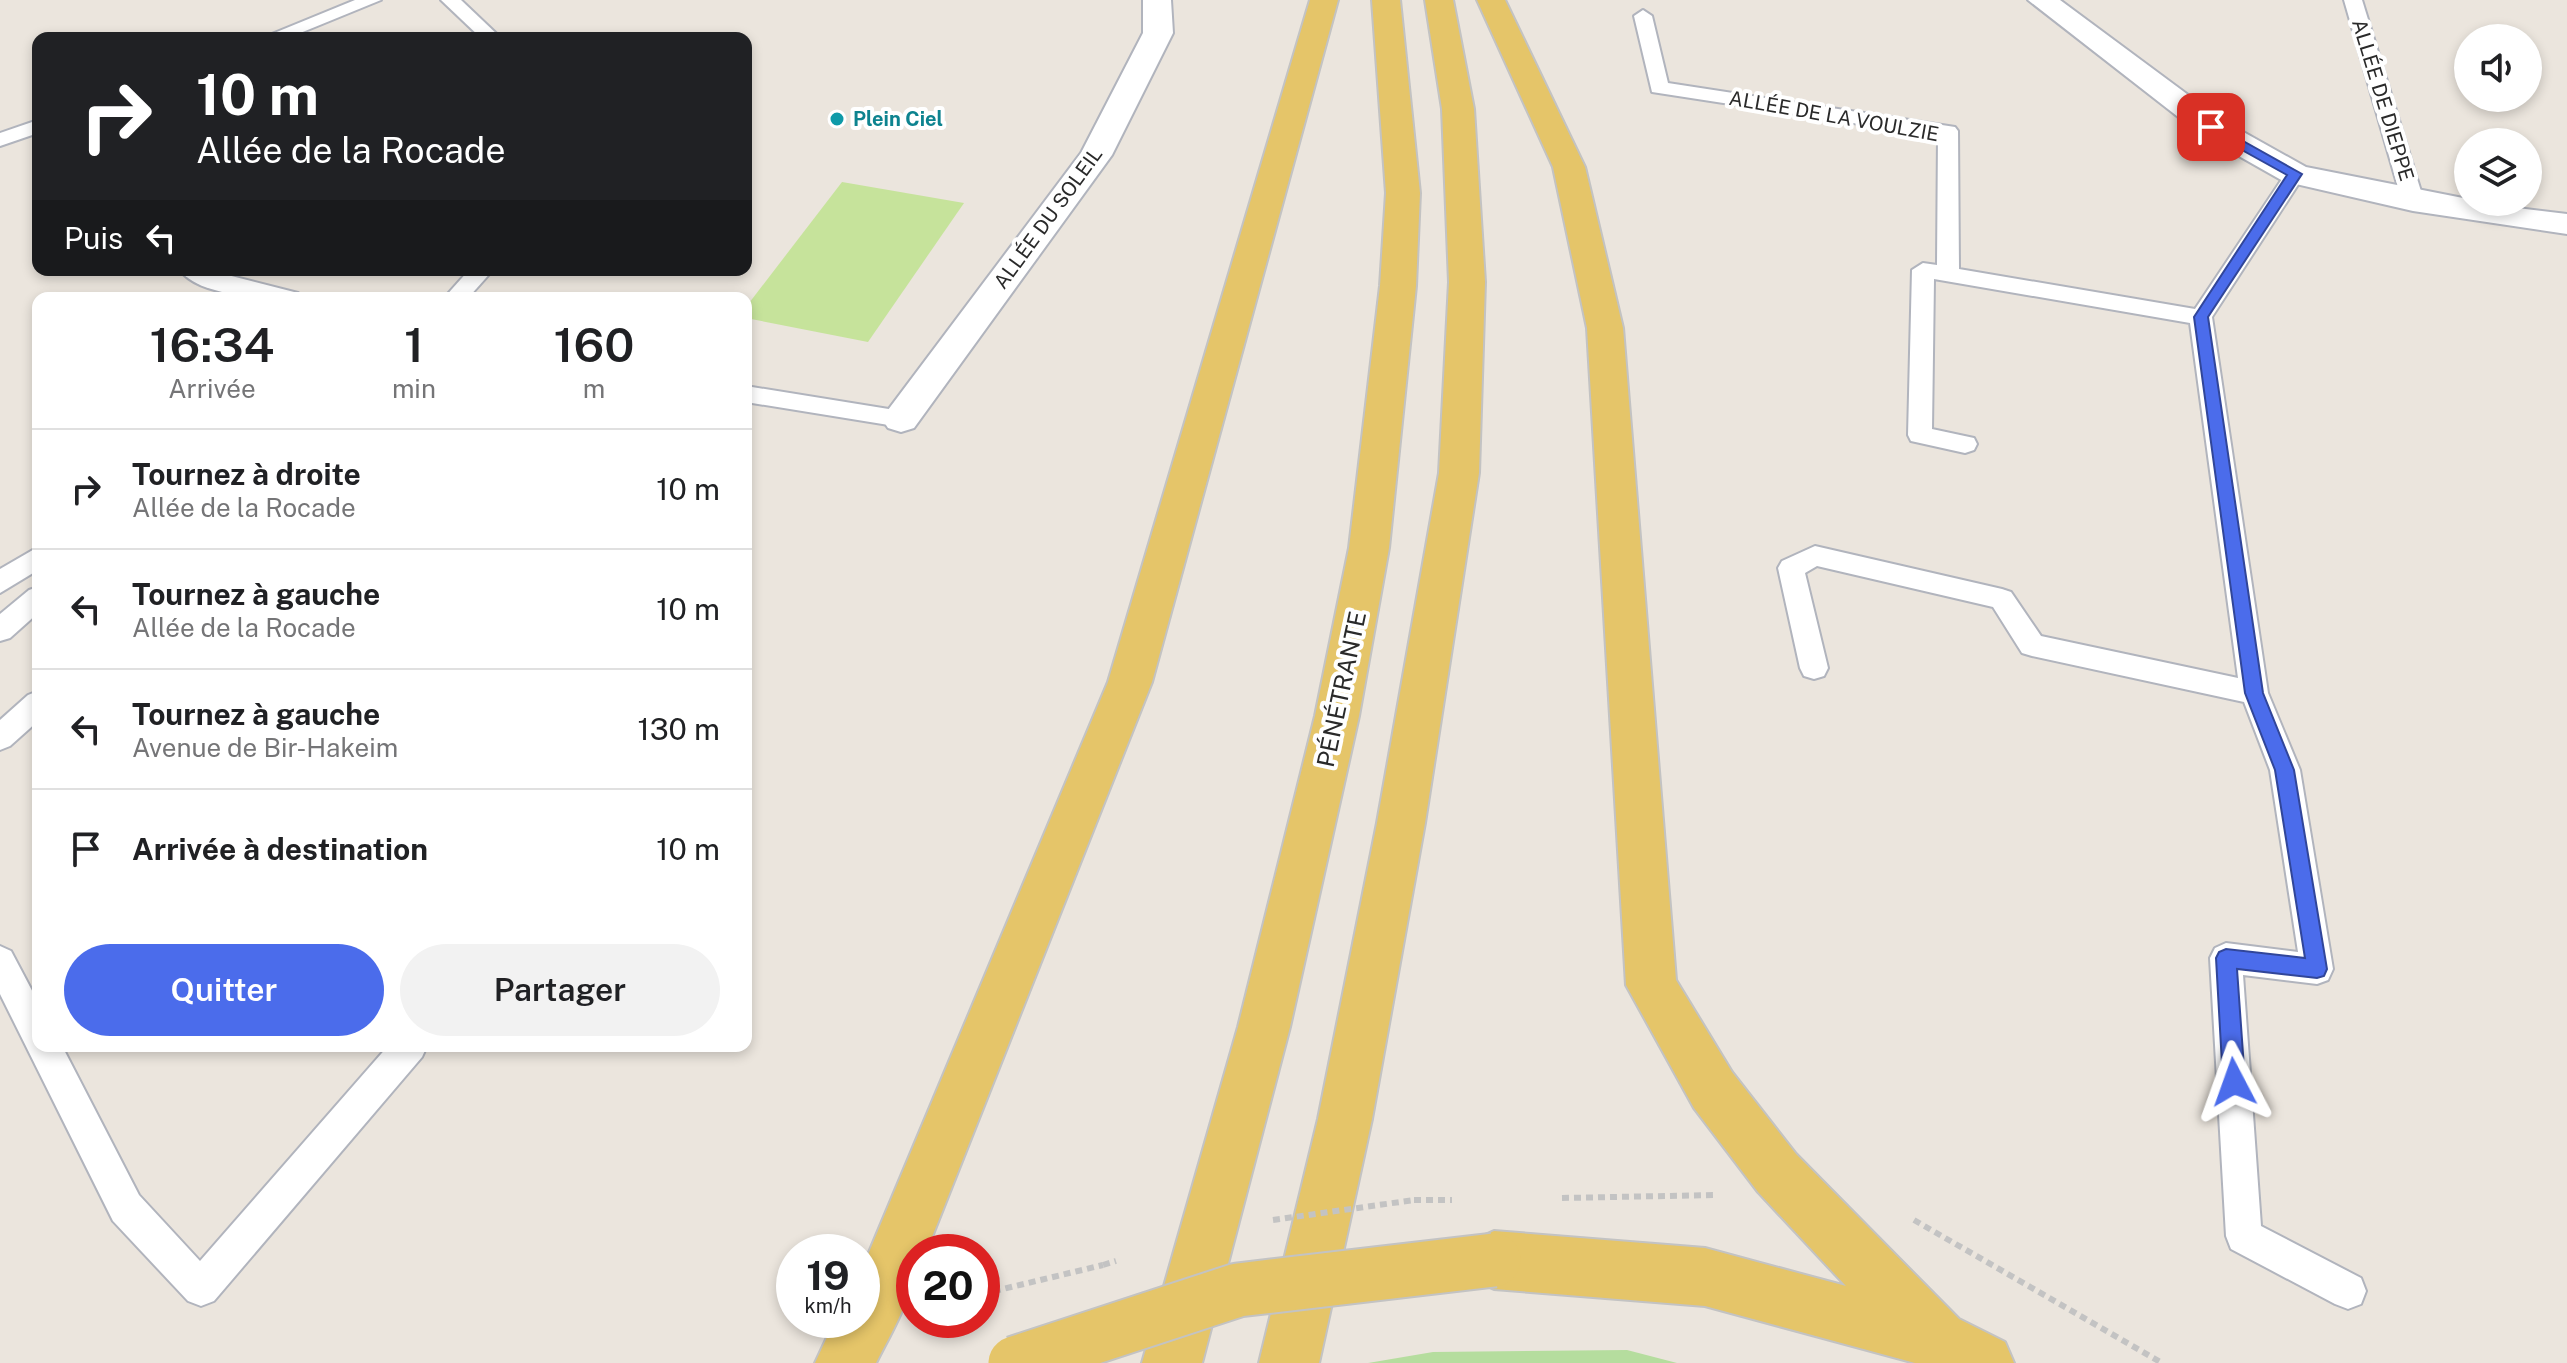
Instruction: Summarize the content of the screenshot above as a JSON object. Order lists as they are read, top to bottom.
{
  "streets": {
    "main road": ["PÉNÉTRANTE"],
    "street": ["ALLÉE DU SOLEIL"],
    "lane": ["ALLÉE DE DIEPPE", "ALLÉE DE LA VOULZIE"]
  },
  "places": ["Plein Ciel"],
  "page": {
    "turn": ["10 m", "Allée de la Rocade"],
    "then": "Puis",
    "eta": [
      "16:34",
      "Arrivée",
      "1",
      "min",
      "160",
      "m"
    ],
    "list": [
      {
        "name": "Tournez à droite",
        "note": "Allée de la Rocade",
        "value": "10 m"
      },
      {
        "name": "Tournez à gauche",
        "note": "Allée de la Rocade",
        "value": "10 m"
      },
      {
        "name": "Tournez à gauche",
        "note": "Avenue de Bir-Hakeim",
        "value": "130 m"
      },
      {
        "name": "Arrivée à destination",
        "value": "10 m"
      }
    ],
    "buttons": ["Quitter", "Partager"],
    "speed": "19 km/h",
    "limit": "20"
  }
}
